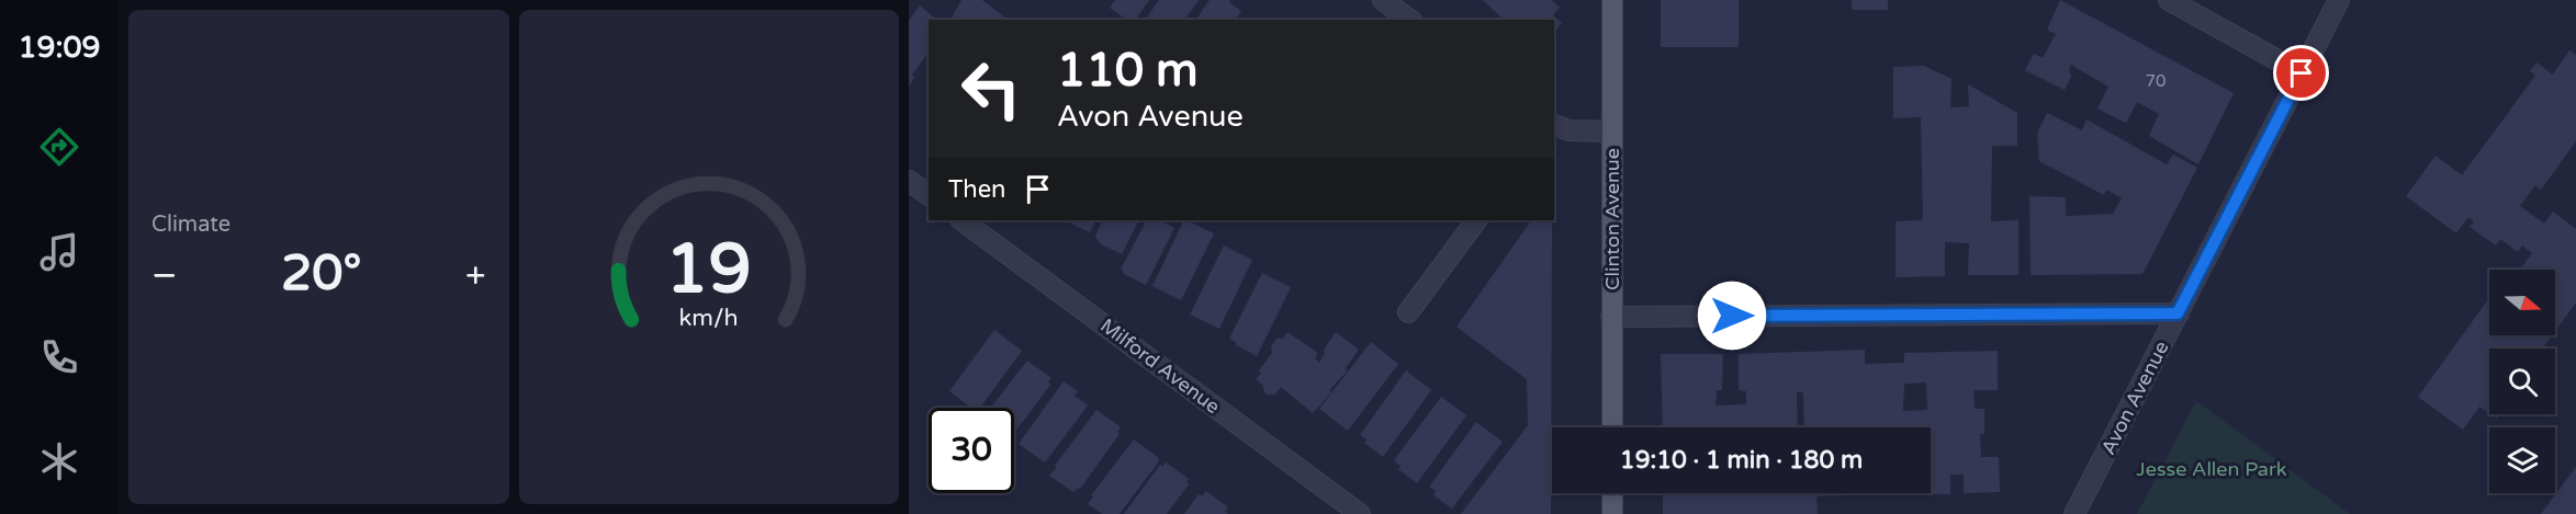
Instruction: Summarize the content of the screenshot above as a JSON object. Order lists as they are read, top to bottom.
{
  "streets": {
    "main road": ["Clinton Avenue"],
    "street": ["Milford Avenue", "Avon Avenue"]
  },
  "parks": ["Jesse Allen Park"],
  "house_numbers": ["70"],
  "north": "right",
  "page": {
    "tabs": "19:09",
    "tile": "Climate",
    "turn": ["110 m", "Avon Avenue"],
    "then": "Then",
    "heat": ["−", "20°", "+"],
    "limit": "30",
    "trip": "19:10 · 1 min · 180 m",
    "gauge": ["19", "km/h"]
  }
}
